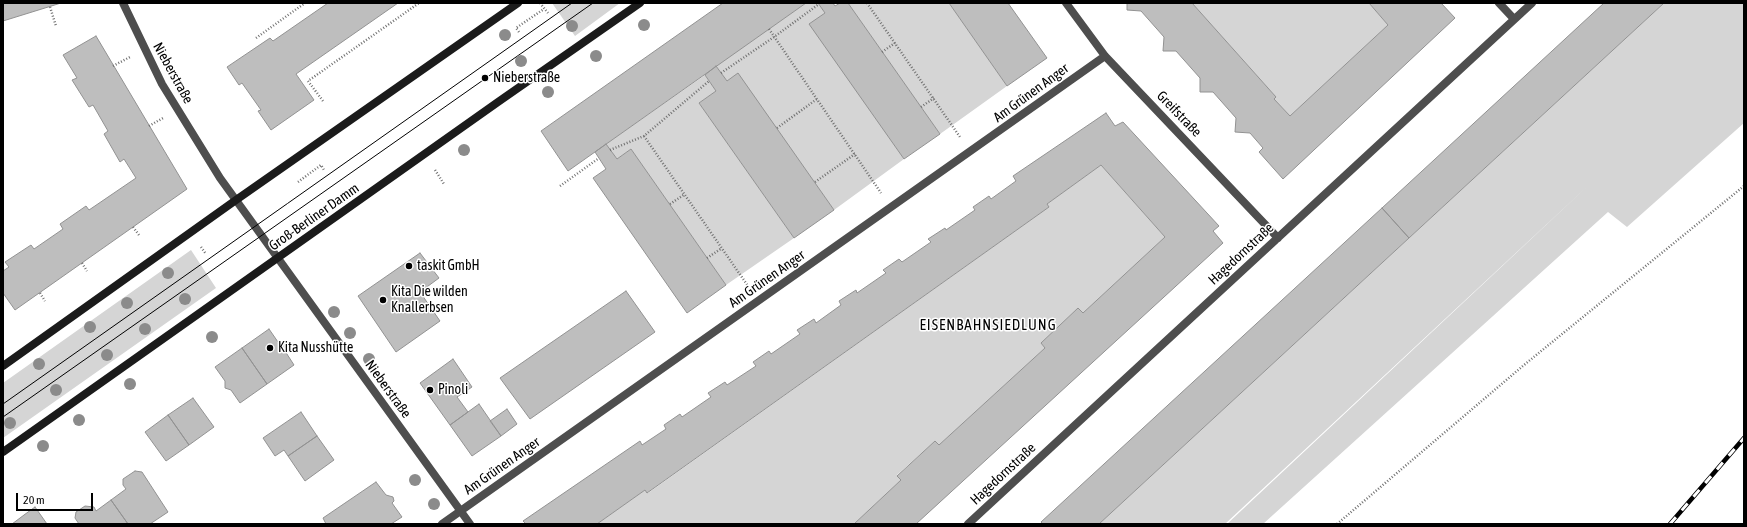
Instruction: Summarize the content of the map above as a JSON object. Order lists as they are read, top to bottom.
{
  "streets": {
    "main road": ["Groß-Berliner Damm"],
    "street": [
      "Nieberstraße",
      "Am Grünen Anger",
      "Greifstraße",
      "Hagedornstraße"
    ]
  },
  "crossings": [
    ["Nieberstraße", "Am Grünen Anger"],
    ["Nieberstraße", "Groß-Berliner Damm"],
    ["Am Grünen Anger", "Greifstraße"],
    ["Greifstraße", "Hagedornstraße"]
  ],
  "districts": ["EISENBAHNSIEDLUNG"],
  "places": [
    "Nieberstraße",
    "taskit GmbH",
    "Kita Die wilden Knallerbsen",
    "Kita Nusshütte",
    "Pinoli"
  ],
  "scale_bar": "20 m"
}
